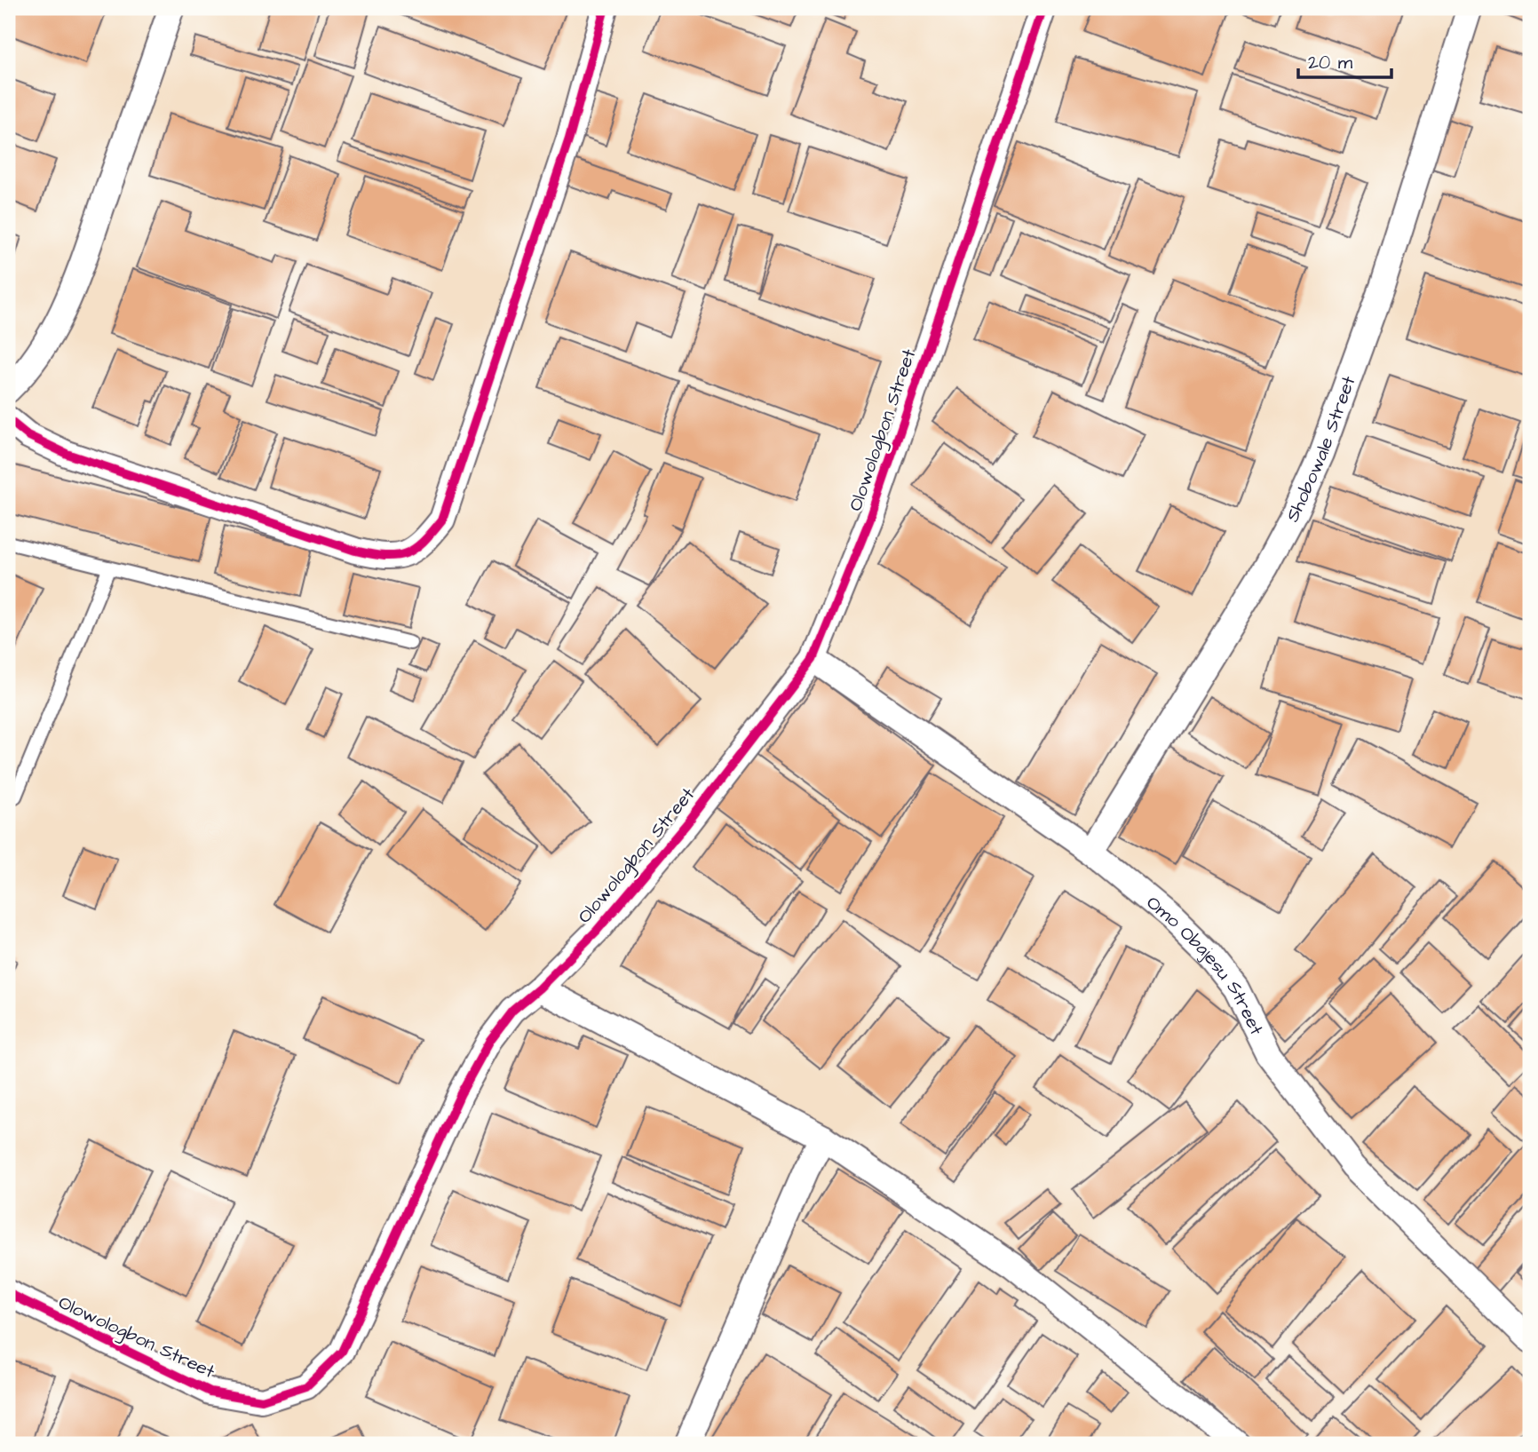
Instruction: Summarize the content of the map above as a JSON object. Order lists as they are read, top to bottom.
{
  "streets": {
    "street": ["Olowologbon Street", "Shobowale Street", "Omo Obajesu Street"]
  },
  "crossings": [
    ["Olowologbon Street", "Omo Obajesu Street"],
    ["Shobowale Street", "Omo Obajesu Street"]
  ],
  "scale_bar": "20 m"
}
